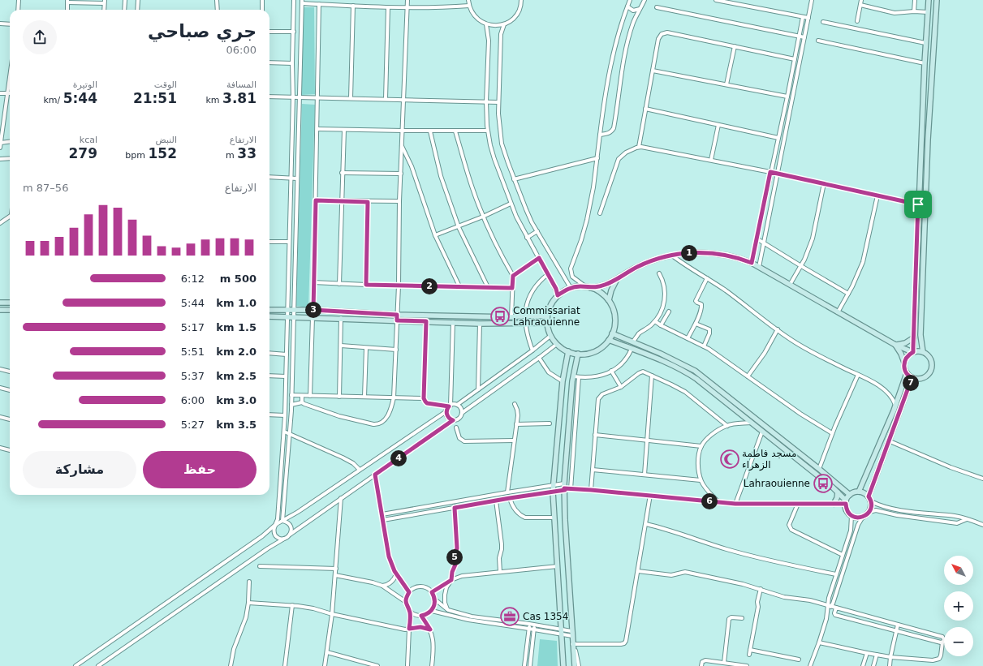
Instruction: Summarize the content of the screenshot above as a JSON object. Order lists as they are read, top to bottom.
{
  "places": {
    "bus stop": ["Commissariat Lahraouienne", "Lahraouienne"],
    "mosque": ["مسجد فاطمة الزهراء"],
    "office": ["Cas 1354"]
  },
  "north": "top left",
  "page": {
    "heading": ["جري صباحي", "06:00"],
    "stats": [
      ["المسافة", "3.81 km"],
      ["الوقت", "21:51"],
      ["الوتيرة", "5:44 /km"],
      ["الارتفاع", "33 m"],
      ["النبض", "152 bpm"],
      ["kcal", "279"]
    ],
    "chart": ["الارتفاع", "56–87 m"],
    "pins": [
      "1",
      "2",
      "3",
      "7",
      "4",
      "6",
      "5"
    ],
    "list": [
      {
        "name": "500 m",
        "note": "6:12"
      },
      {
        "name": "1.0 km",
        "note": "5:44"
      },
      {
        "name": "1.5 km",
        "note": "5:17"
      },
      {
        "name": "2.0 km",
        "note": "5:51"
      },
      {
        "name": "2.5 km",
        "note": "5:37"
      },
      {
        "name": "3.0 km",
        "note": "6:00"
      },
      {
        "name": "3.5 km",
        "note": "5:27"
      }
    ],
    "buttons": ["حفظ", "مشاركة"],
    "map_buttons": ["+", "−"]
  }
}
